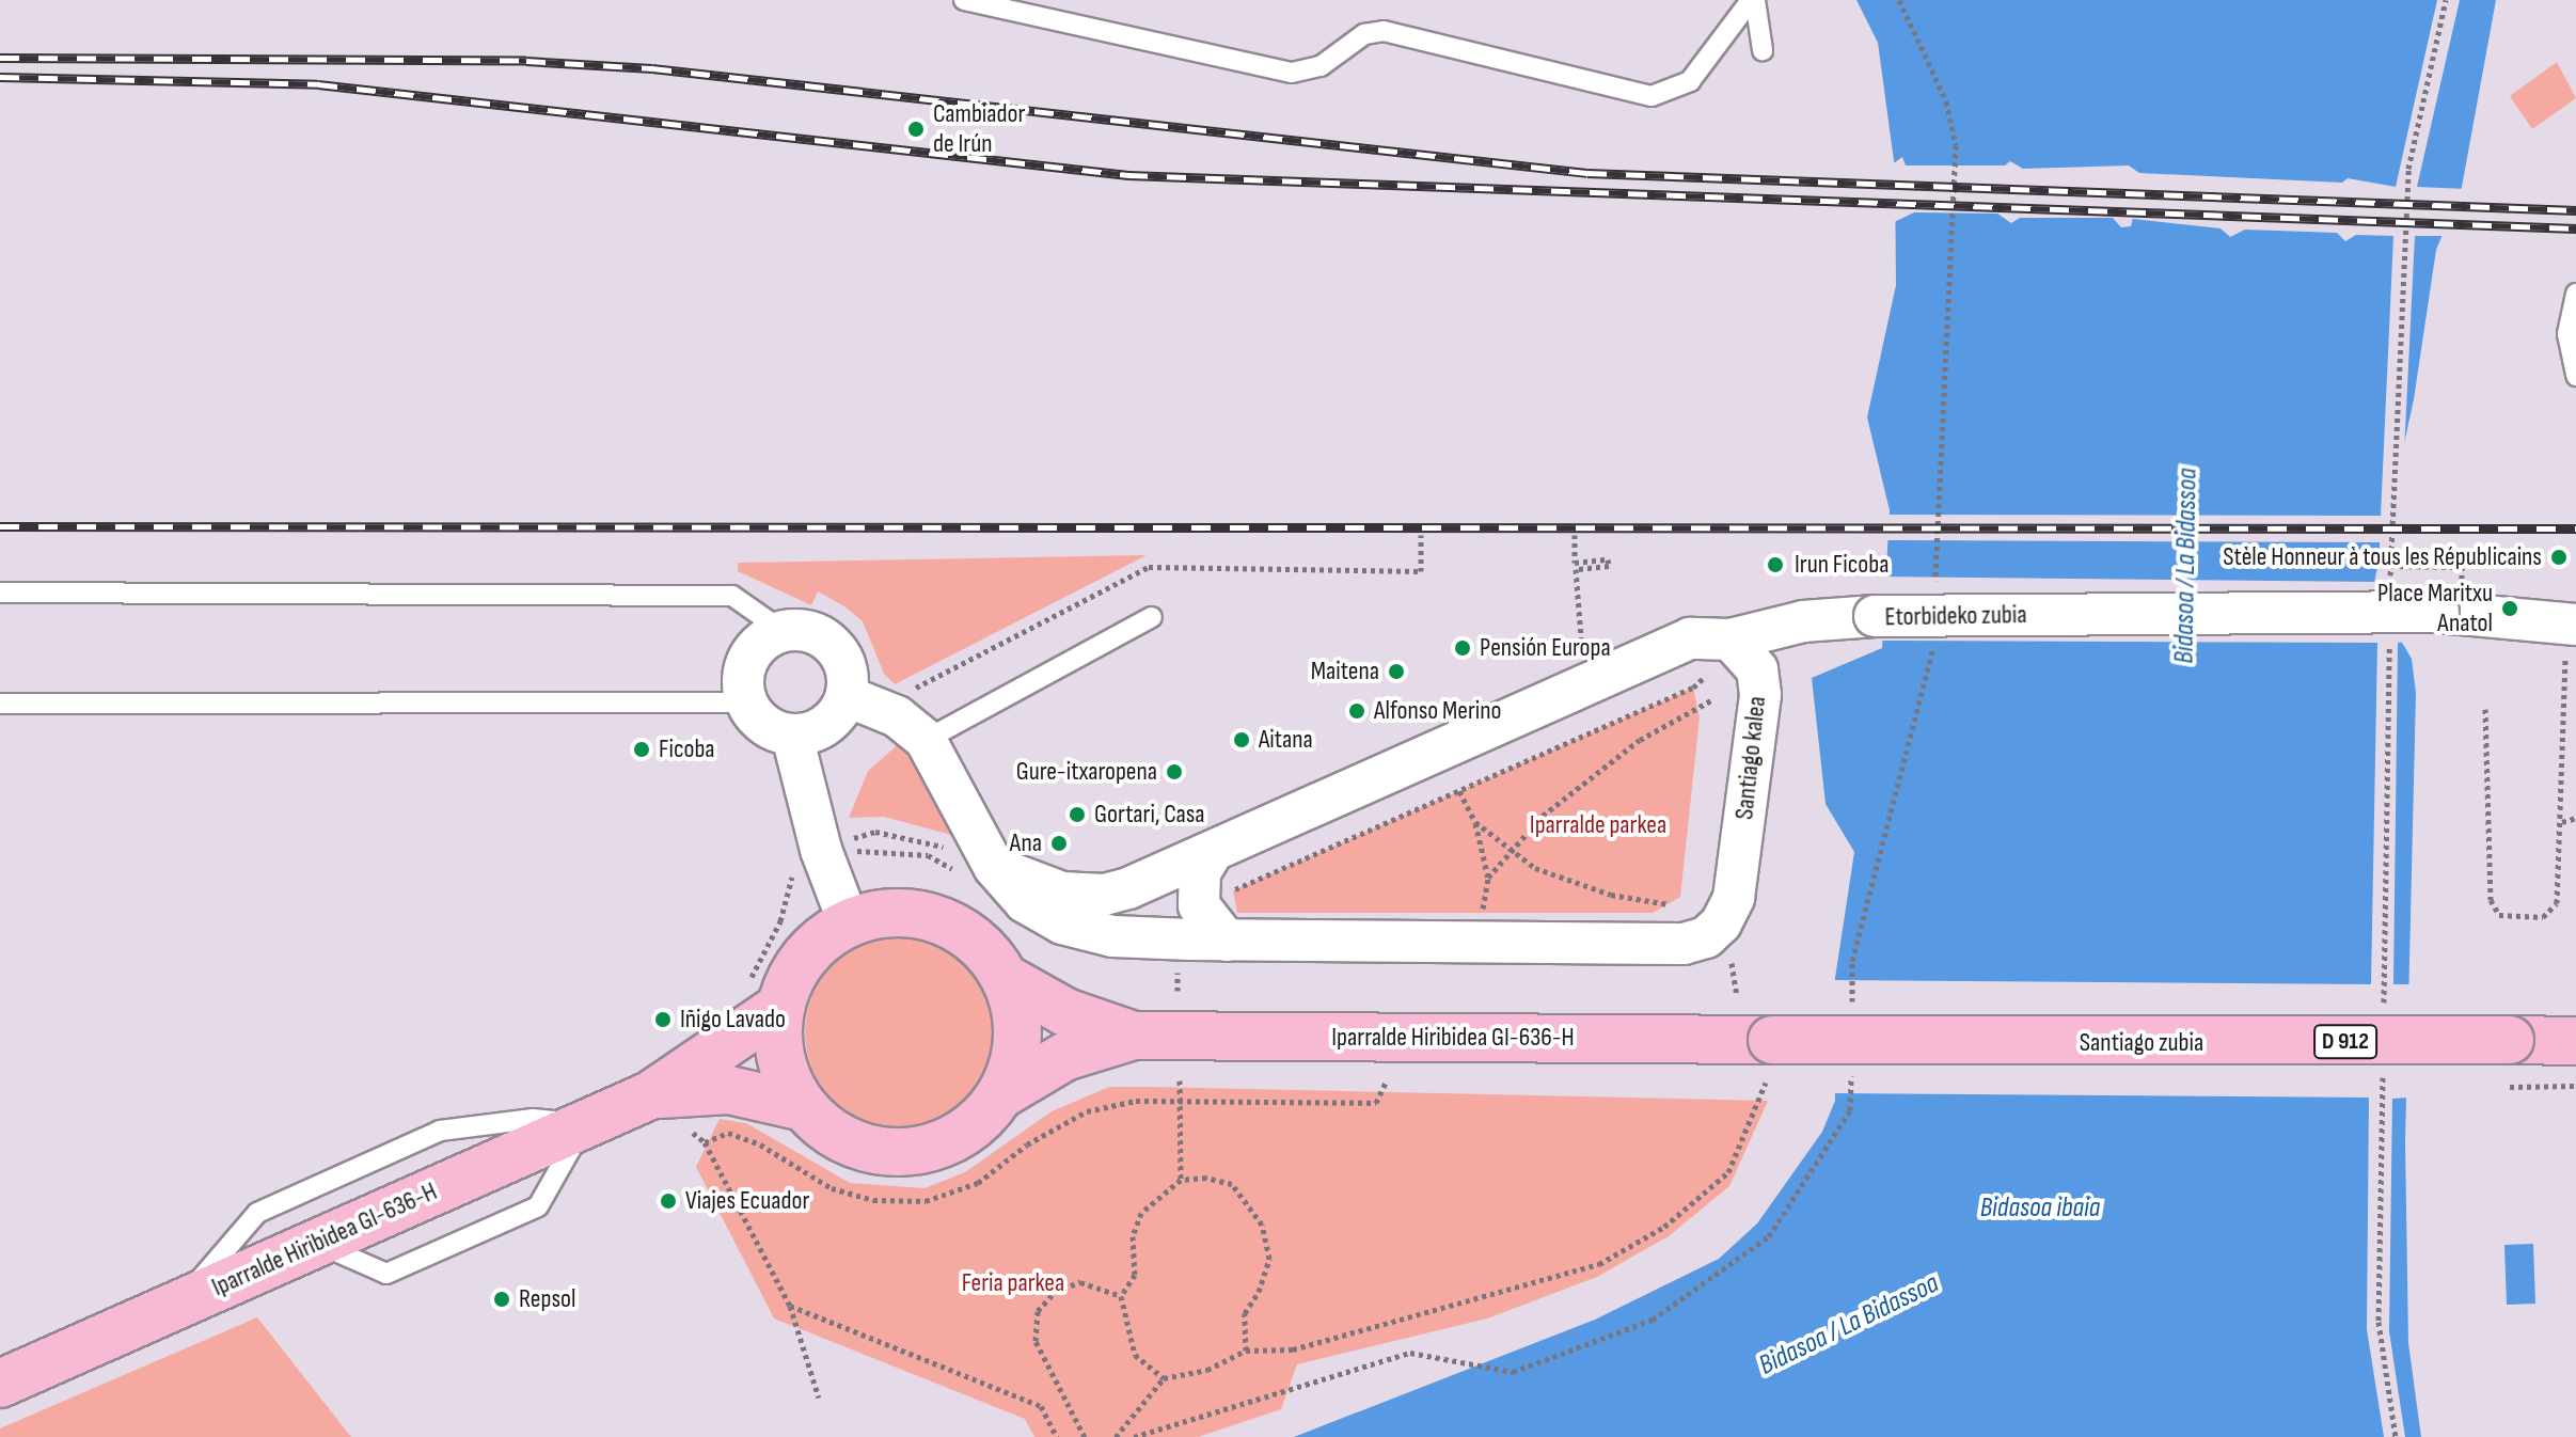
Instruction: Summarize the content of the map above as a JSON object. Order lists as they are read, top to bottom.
{
  "streets": {
    "main road": ["Iparralde Hiribidea GI-636-H", "D 912", "Santiago zubia"],
    "street": ["Etorbideko zubia", "Santiago kalea"]
  },
  "crossings": [
    ["Etorbideko zubia", "Santiago kalea"],
    ["Iparralde Hiribidea GI-636-H", "Santiago zubia"]
  ],
  "water": ["Bidasoa / La Bidassoa", "Bidasoa ibaia"],
  "parks": ["Iparralde parkea", "Feria parkea"],
  "places": [
    "Cambiador de Irún",
    "Stèle Honneur à tous les Républicains",
    "Irun Ficoba",
    "Place Maritxu Anatol",
    "Pensión Europa",
    "Maitena",
    "Alfonso Merino",
    "Aitana",
    "Ficoba",
    "Gure-itxaropena",
    "Gortari, Casa",
    "Ana",
    "Iñigo Lavado",
    "Viajes Ecuador",
    "Repsol"
  ]
}
